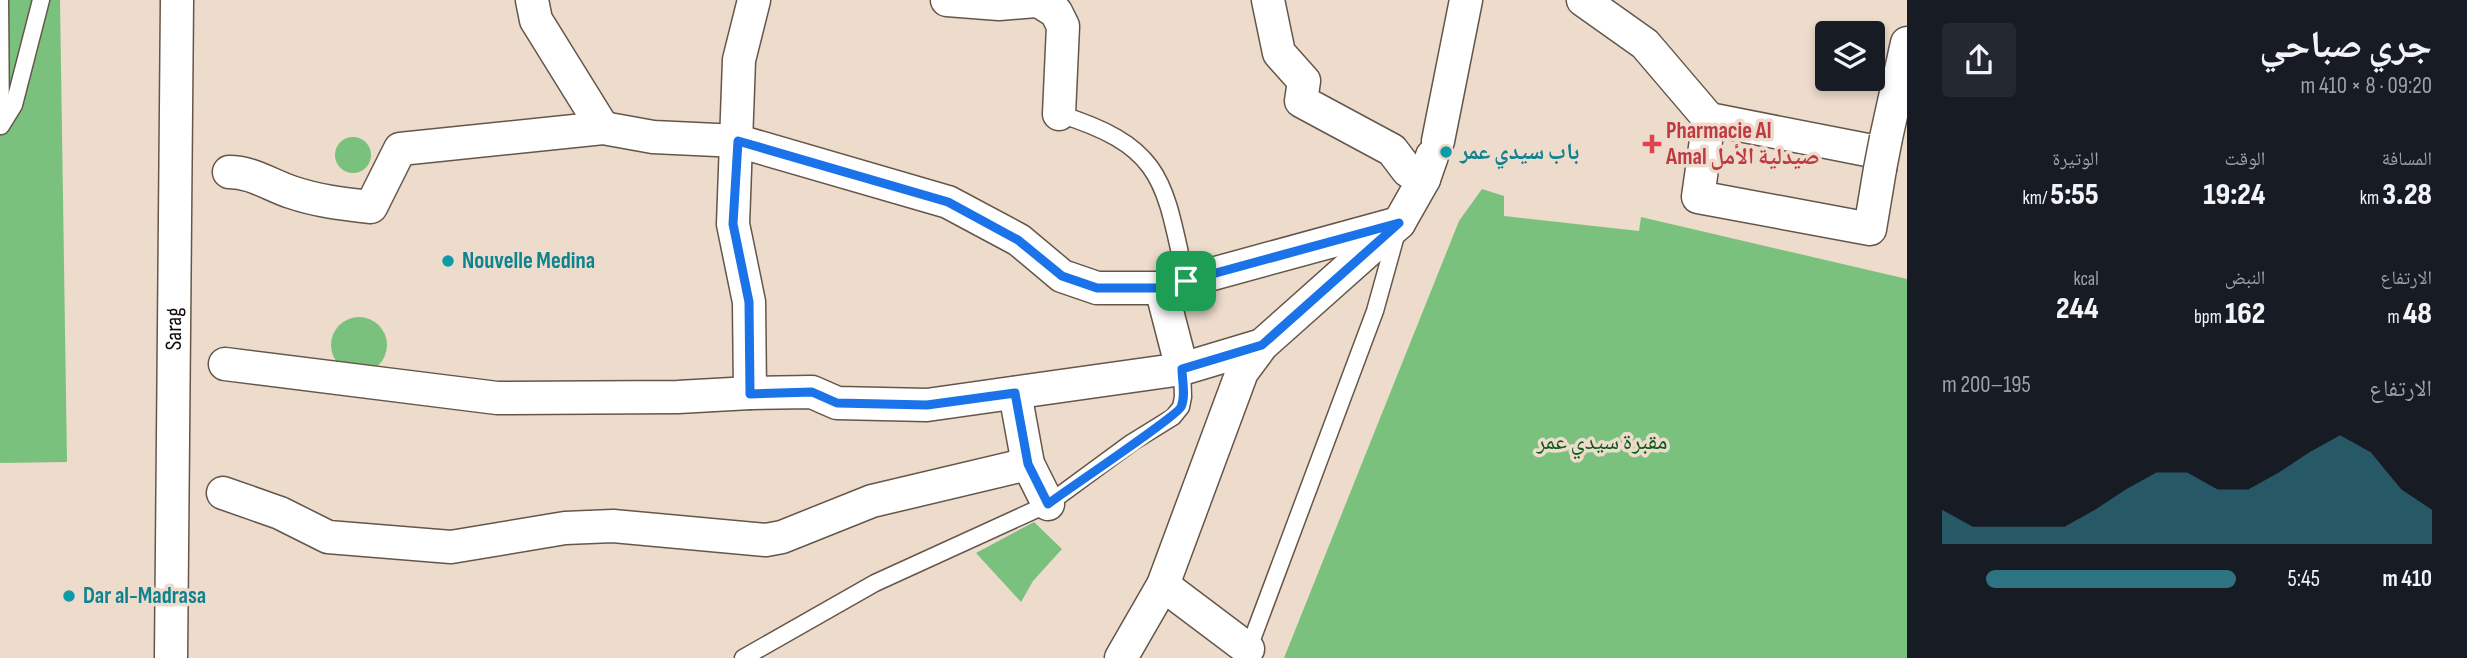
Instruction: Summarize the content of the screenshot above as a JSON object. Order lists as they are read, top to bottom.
{
  "streets": {
    "street": ["Sarag"]
  },
  "parks": ["مقبرة سيدي عمر"],
  "places": {
    "health": ["Pharmacie Al Amal صيدلية الأمل"],
    "other": ["باب سيدي عمر", "Nouvelle Medina", "Dar al-Madrasa"]
  },
  "page": {
    "heading": ["جري صباحي", "09:20 · 8 × 410 m"],
    "stats": [
      ["المسافة", "3.28 km"],
      ["الوقت", "19:24"],
      ["الوتيرة", "5:55 /km"],
      ["الارتفاع", "48 m"],
      ["النبض", "162 bpm"],
      ["kcal", "244"]
    ],
    "chart": ["الارتفاع", "195–200 m"],
    "list": [
      {
        "name": "410 m",
        "note": "5:45"
      }
    ]
  }
}
